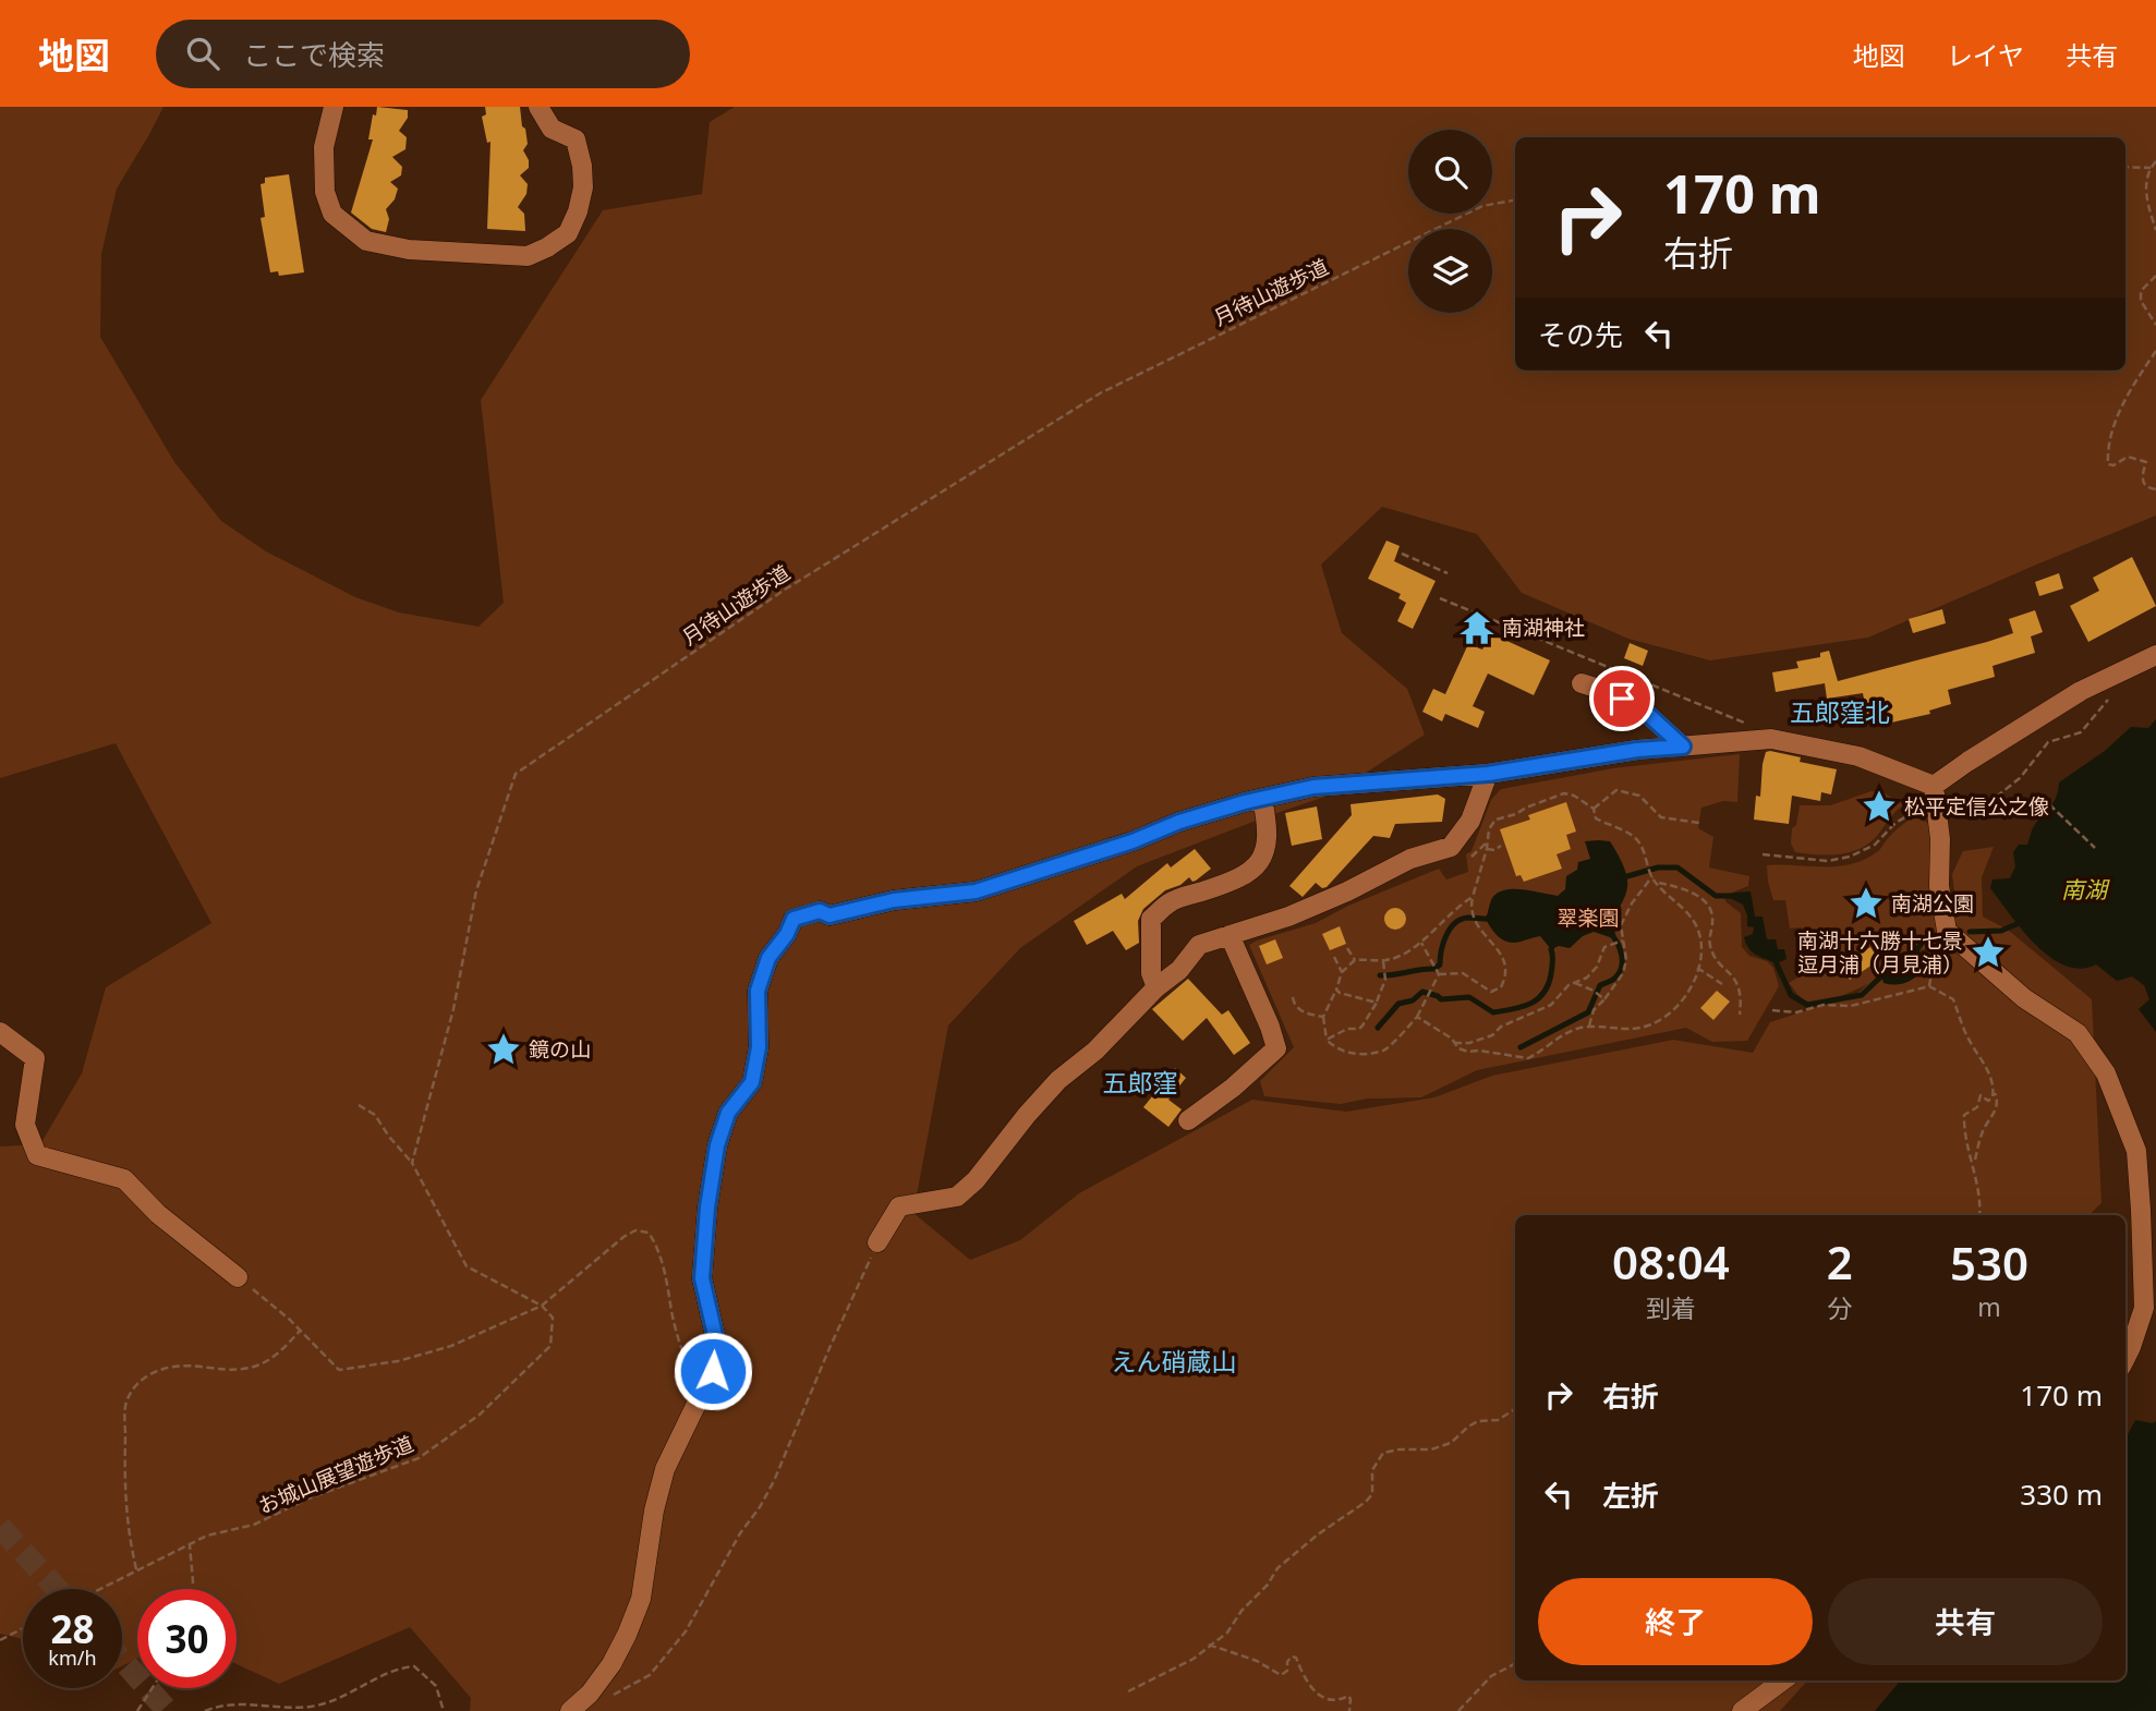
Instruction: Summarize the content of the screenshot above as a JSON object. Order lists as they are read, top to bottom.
{
  "streets": {
    "path": ["月待山遊歩道", "お城山展望遊歩道"]
  },
  "districts": ["五郎窪北", "五郎窪", "えん硝蔵山"],
  "water": ["南湖"],
  "parks": ["翠楽園"],
  "places": {
    "temple": ["南湖神社"],
    "place": [
      "松平定信公之像",
      "南湖公園",
      "南湖十六勝十七景 逗月浦（月見浦）",
      "鏡の山"
    ]
  },
  "page": {
    "header": "地図",
    "search": "ここで検索",
    "nav": ["地図", "レイヤ", "共有"],
    "turn": ["170 m", "右折"],
    "then": "その先",
    "eta": [
      "08:04",
      "到着",
      "2",
      "分",
      "530",
      "m"
    ],
    "list": [
      {
        "name": "右折",
        "value": "170 m"
      },
      {
        "name": "左折",
        "value": "330 m"
      }
    ],
    "buttons": ["終了", "共有"],
    "speed": "28 km/h",
    "limit": "30"
  }
}
